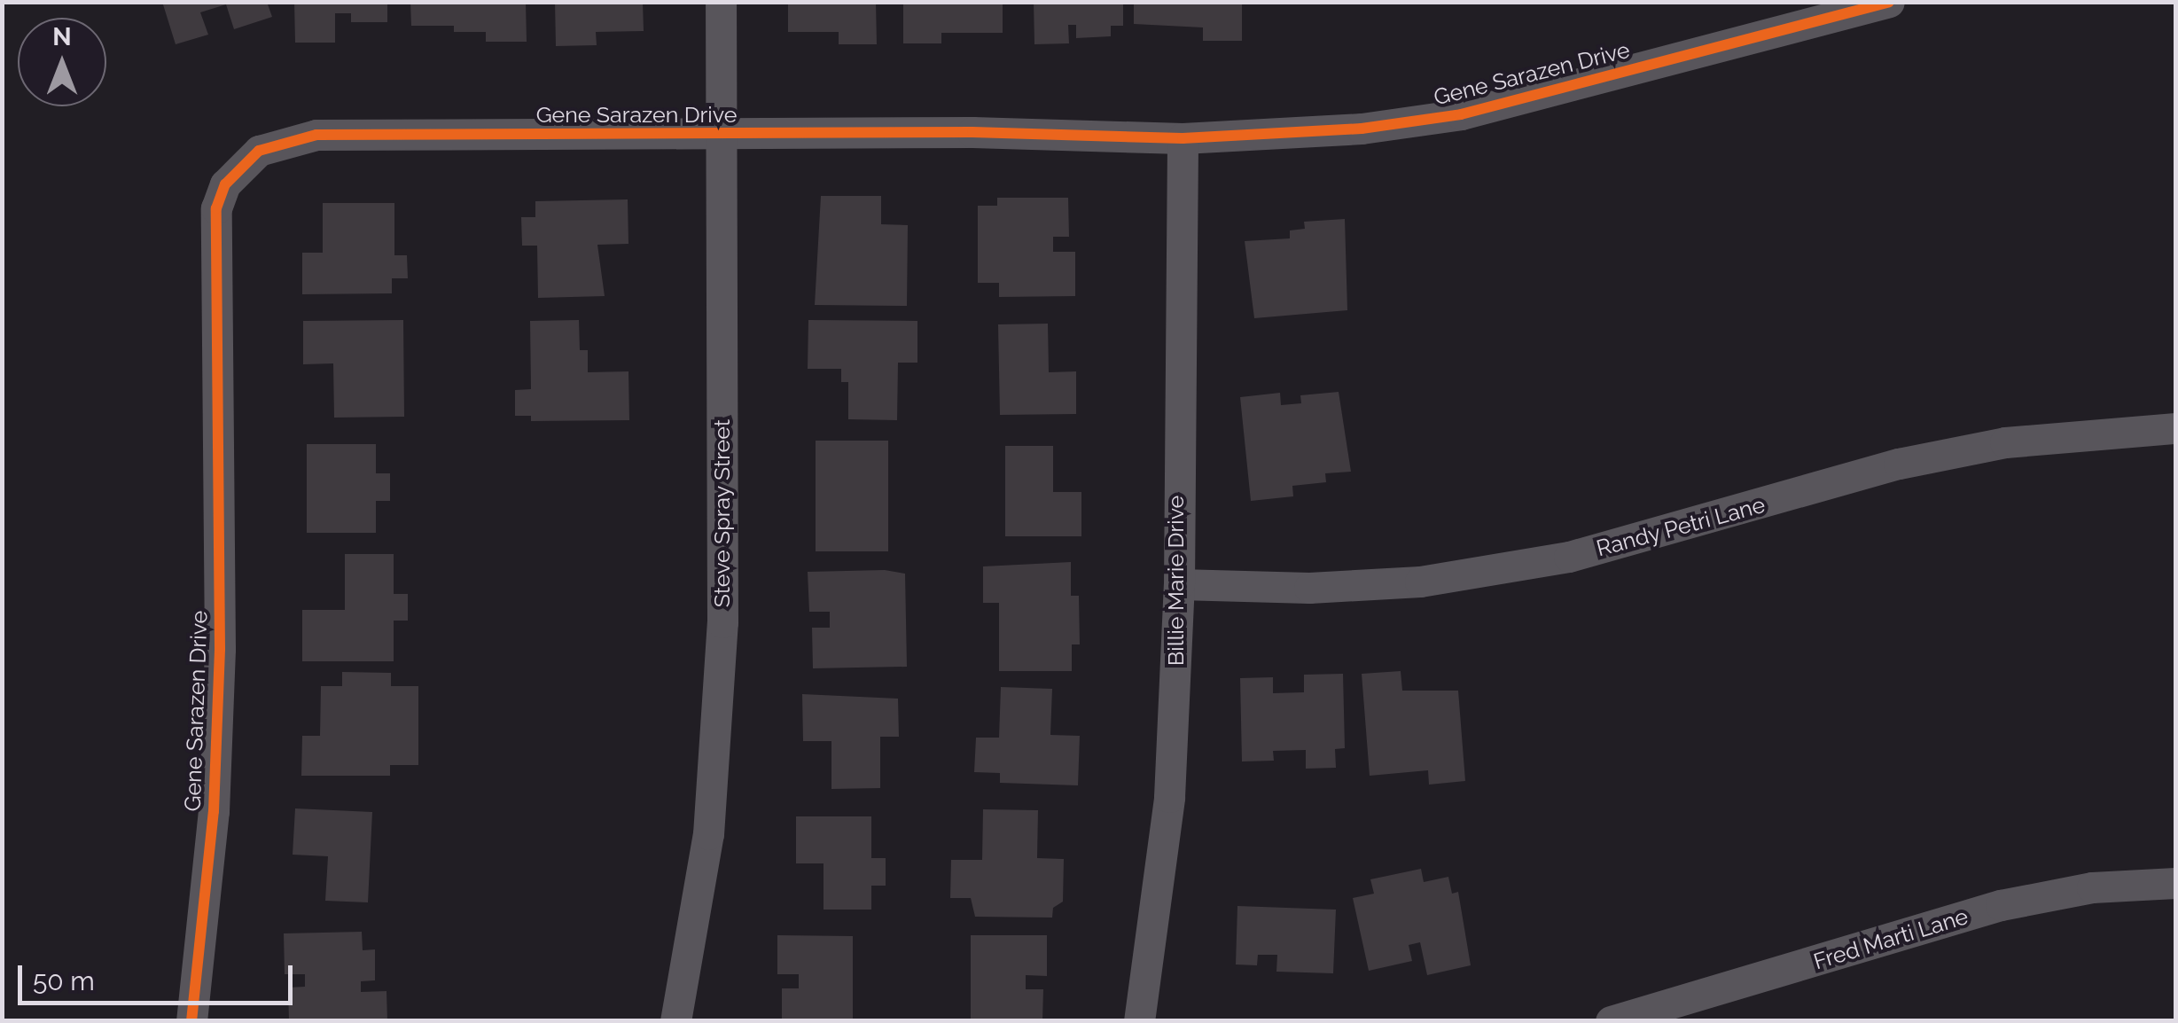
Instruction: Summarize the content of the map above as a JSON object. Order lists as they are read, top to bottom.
{
  "streets": {
    "street": [
      "Gene Sarazen Drive",
      "Steve Spray Street",
      "Randy Petri Lane",
      "Billie Marie Drive",
      "Fred Marti Lane"
    ]
  },
  "crossings": [
    ["Gene Sarazen Drive", "Steve Spray Street"],
    ["Gene Sarazen Drive", "Billie Marie Drive"],
    ["Randy Petri Lane", "Billie Marie Drive"]
  ],
  "scale_bar": "50 m",
  "north": "top"
}
